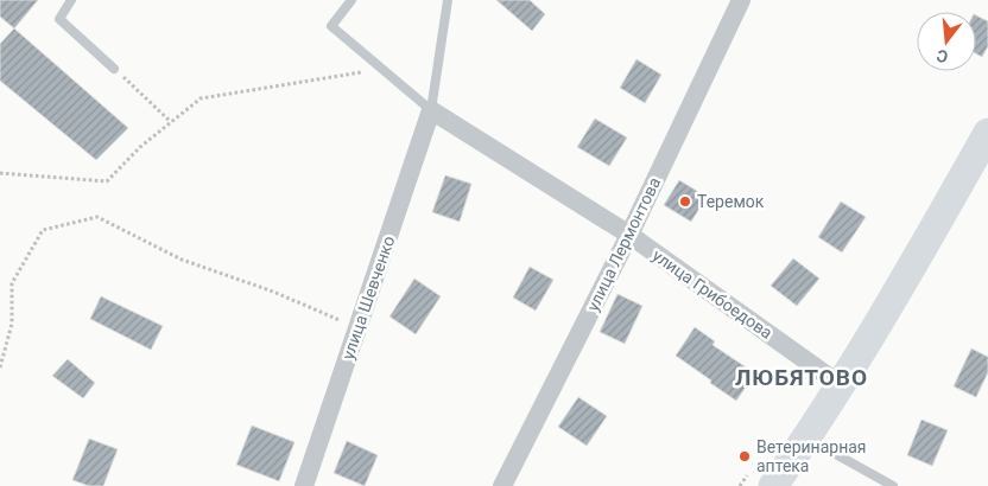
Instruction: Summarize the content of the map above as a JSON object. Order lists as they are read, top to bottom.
{
  "streets": {
    "street": ["улица Лермонтова", "улица Грибоедова", "улица Шевченко"]
  },
  "crossings": [
    ["улица Лермонтова", "улица Грибоедова"],
    ["улица Грибоедова", "улица Шевченко"]
  ],
  "districts": ["ЛЮБЯТОВО"],
  "places": ["Теремок", "Ветеринарная аптека"],
  "north": "bottom"
}
